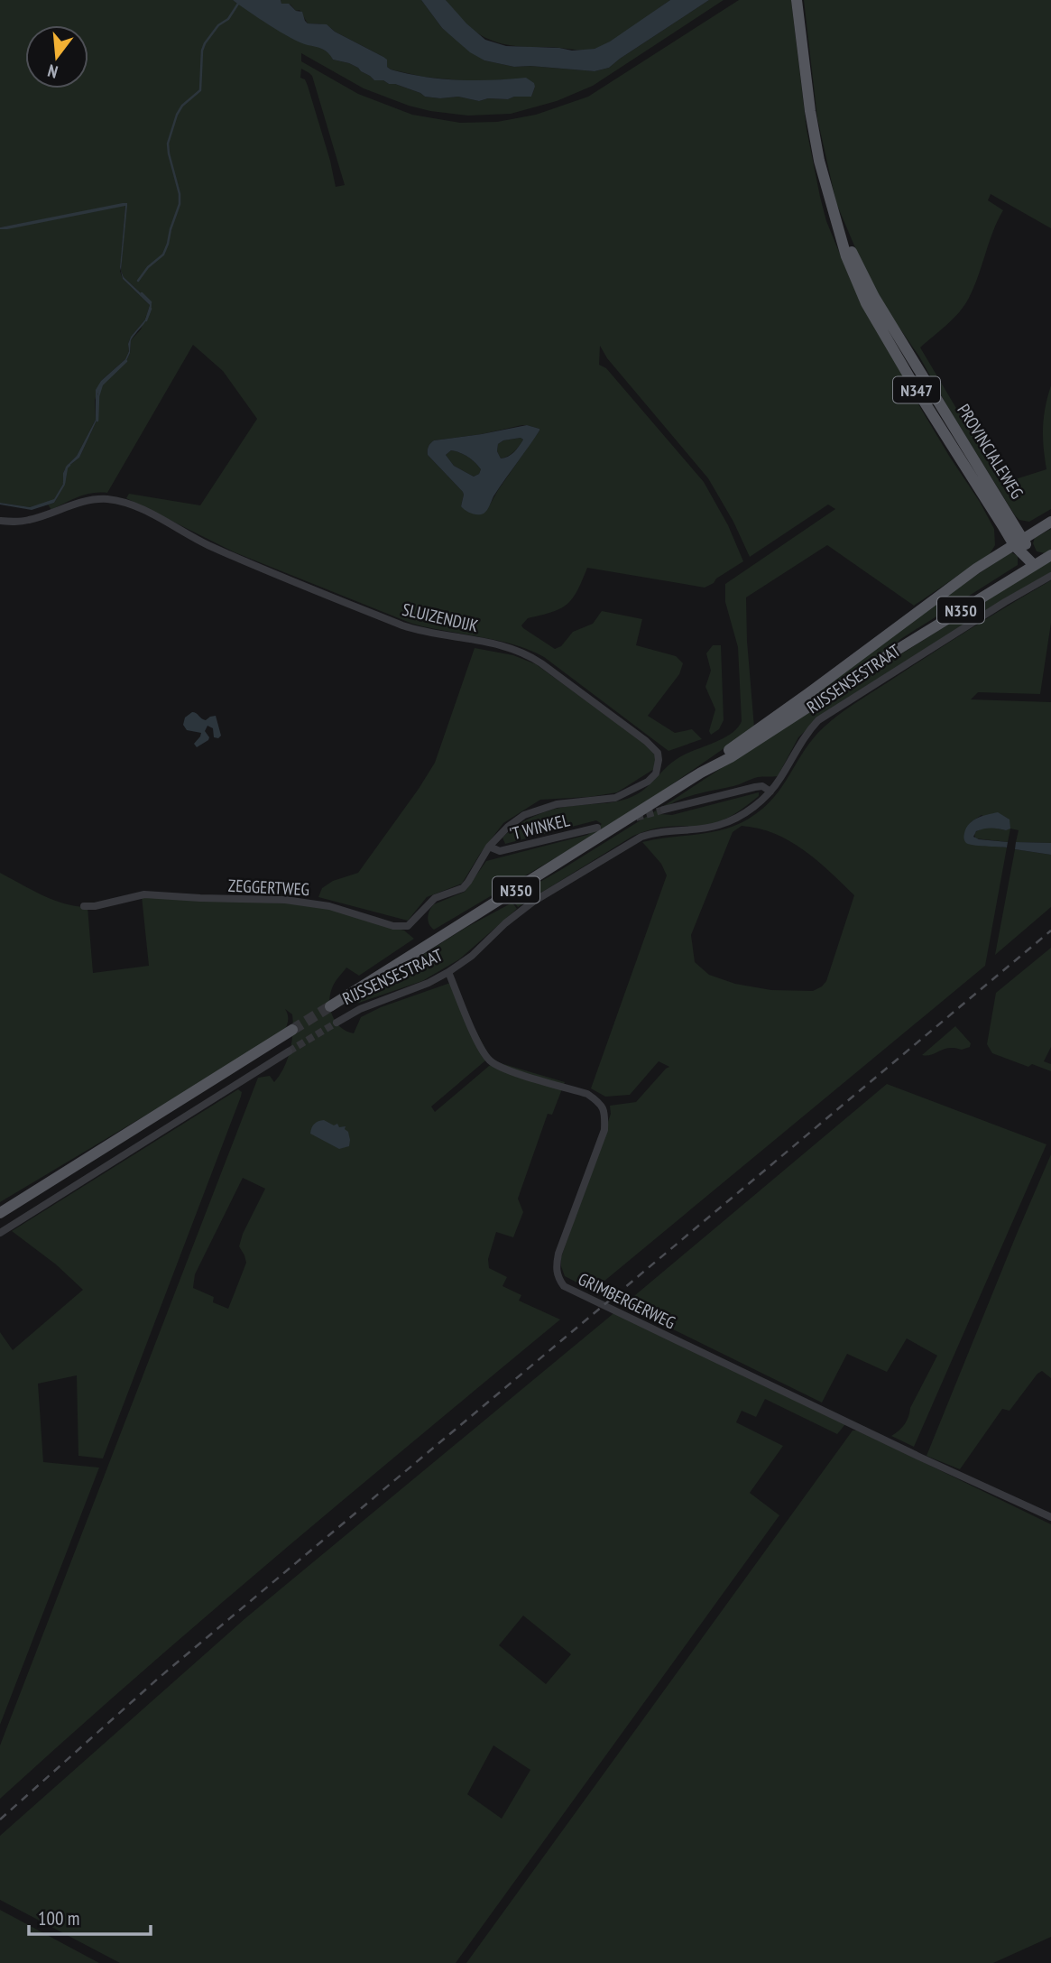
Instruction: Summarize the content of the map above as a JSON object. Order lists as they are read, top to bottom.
{
  "streets": {
    "main road": [
      "N347",
      "PROVINCIALEWEG",
      "N350",
      "RIJSSENSESTRAAT"
    ],
    "street": [
      "SLUIZENDIJK",
      "'T WINKEL",
      "ZEGGERTWEG",
      "GRIMBERGERWEG"
    ]
  },
  "crossings": [
    ["N347", "PROVINCIALEWEG"],
    ["N347", "RIJSSENSESTRAAT"],
    ["PROVINCIALEWEG", "RIJSSENSESTRAAT"],
    ["SLUIZENDIJK", "'T WINKEL"],
    ["SLUIZENDIJK", "ZEGGERTWEG"],
    ["RIJSSENSESTRAAT", "GRIMBERGERWEG"],
    ["'T WINKEL", "ZEGGERTWEG"]
  ],
  "scale_bar": "100 m",
  "north": "bottom"
}
